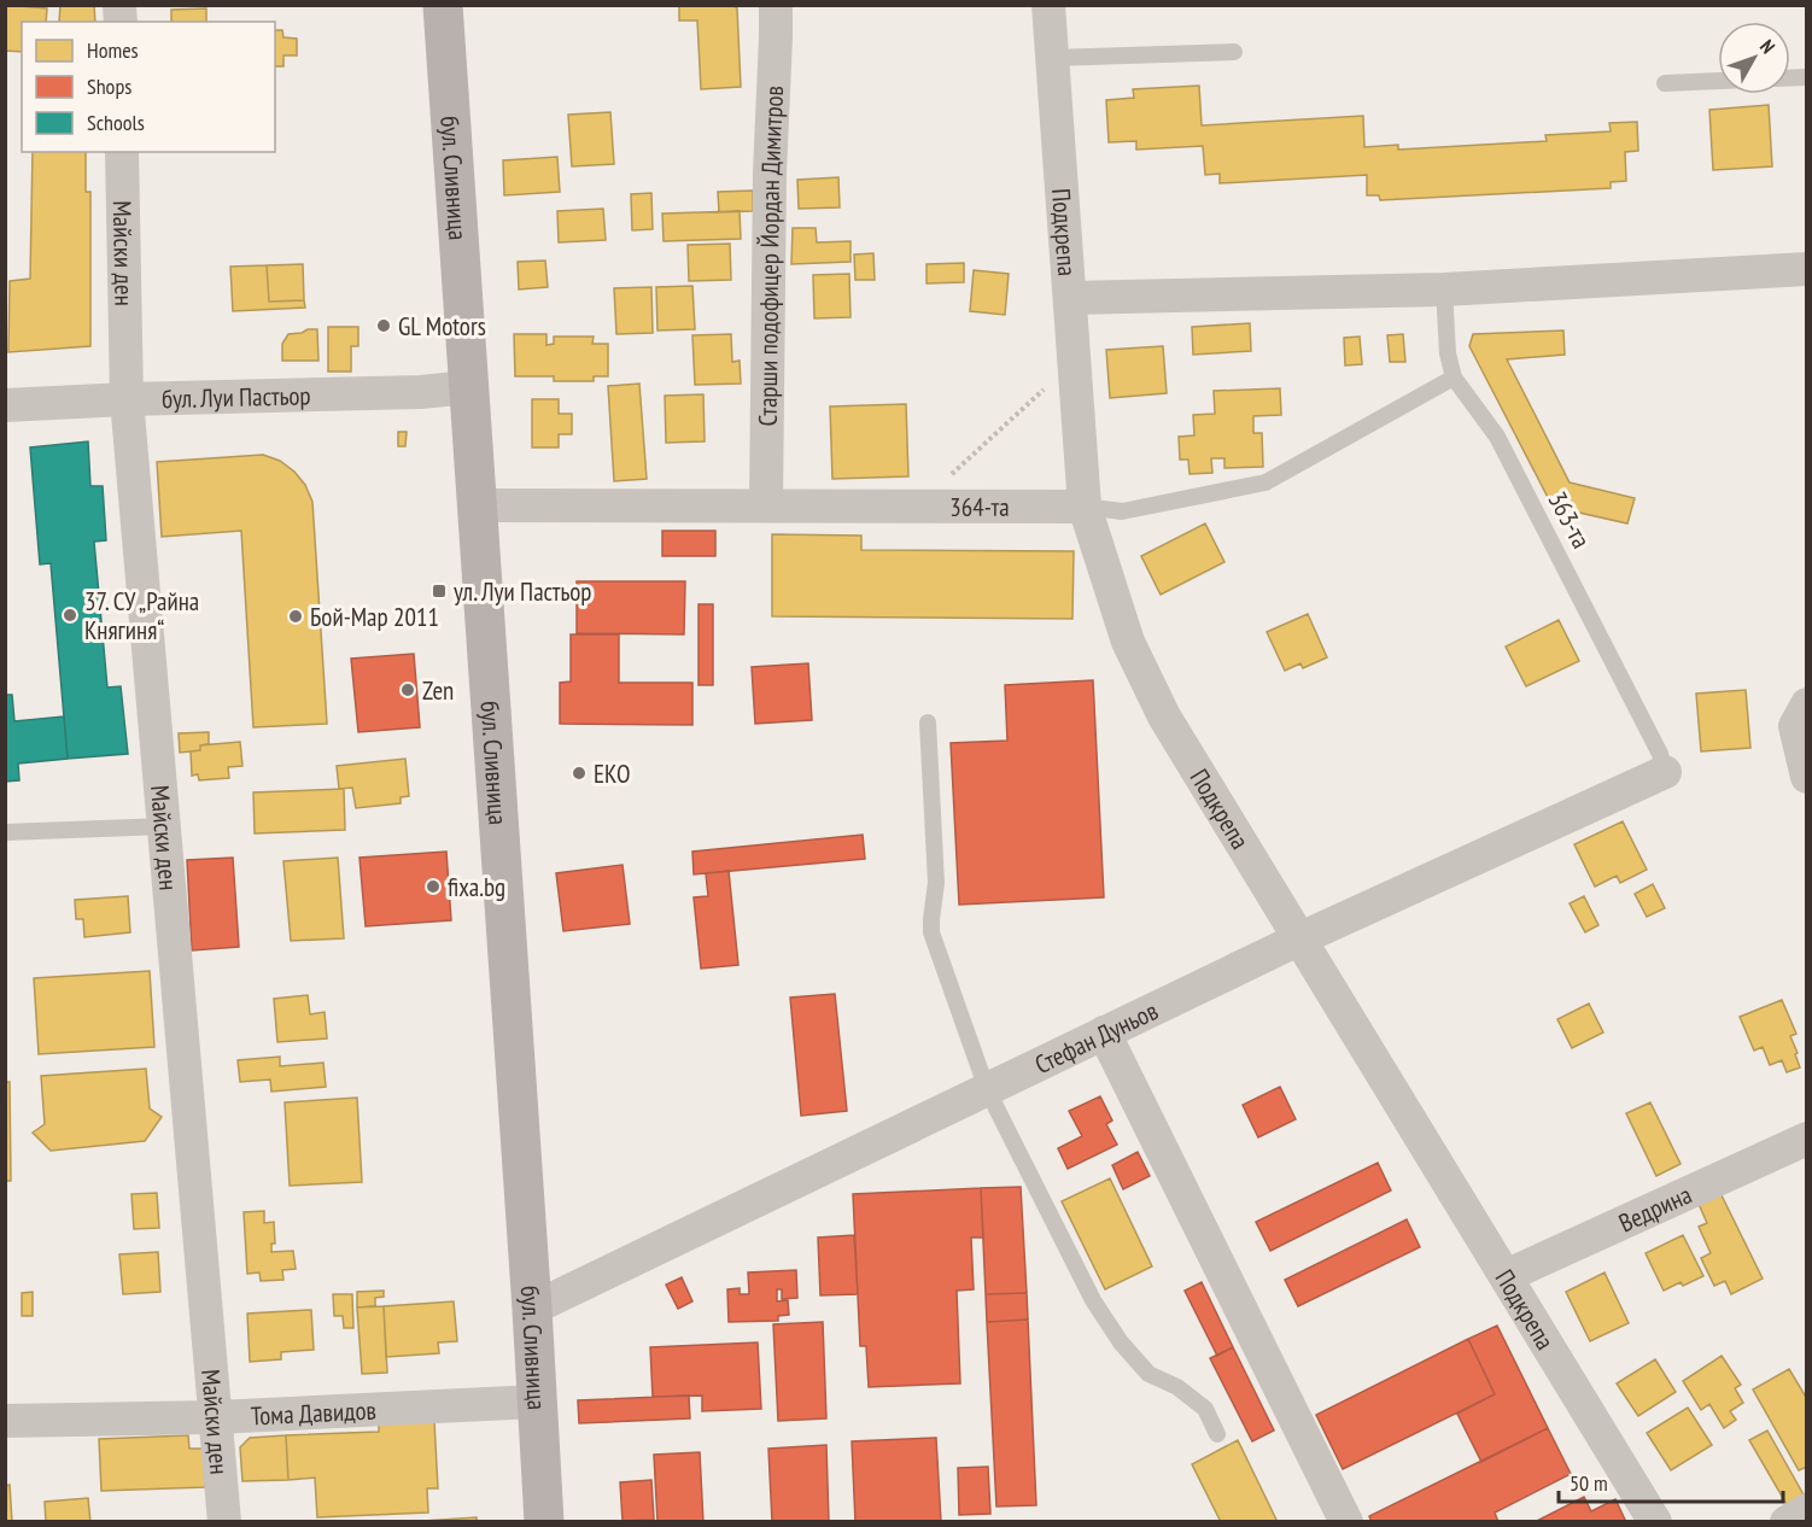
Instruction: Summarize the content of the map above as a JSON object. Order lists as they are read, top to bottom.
{
  "streets": {
    "main road": ["бул. Сливница"],
    "street": [
      "Подкрепа",
      "Майски ден",
      "Старши подофицер Йордан Димитров",
      "бул. Луи Пастьор",
      "364-та",
      "Стефан Дуньов",
      "Ведрина",
      "Тома Давидов"
    ],
    "lane": ["363-та"]
  },
  "crossings": [
    ["бул. Сливница", "бул. Луи Пастьор"],
    ["бул. Сливница", "364-та"],
    ["бул. Сливница", "Стефан Дуньов"],
    ["бул. Сливница", "Тома Давидов"],
    ["Подкрепа", "364-та"],
    ["Подкрепа", "Стефан Дуньов"],
    ["Подкрепа", "Ведрина"],
    ["Майски ден", "бул. Луи Пастьор"],
    ["Майски ден", "Тома Давидов"],
    ["Старши подофицер Йордан Димитров", "364-та"],
    ["364-та", "363-та"],
    ["363-та", "Стефан Дуньов"]
  ],
  "places": {
    "other": [
      "GL Motors",
      "37. СУ „Райна Княгиня“",
      "Бой-Мар 2011",
      "Zen",
      "EKO",
      "fixa.bg"
    ],
    "transit": ["ул. Луи Пастьор"]
  },
  "legend": ["Homes", "Shops", "Schools"],
  "scale_bar": "50 m",
  "north": "top right"
}
